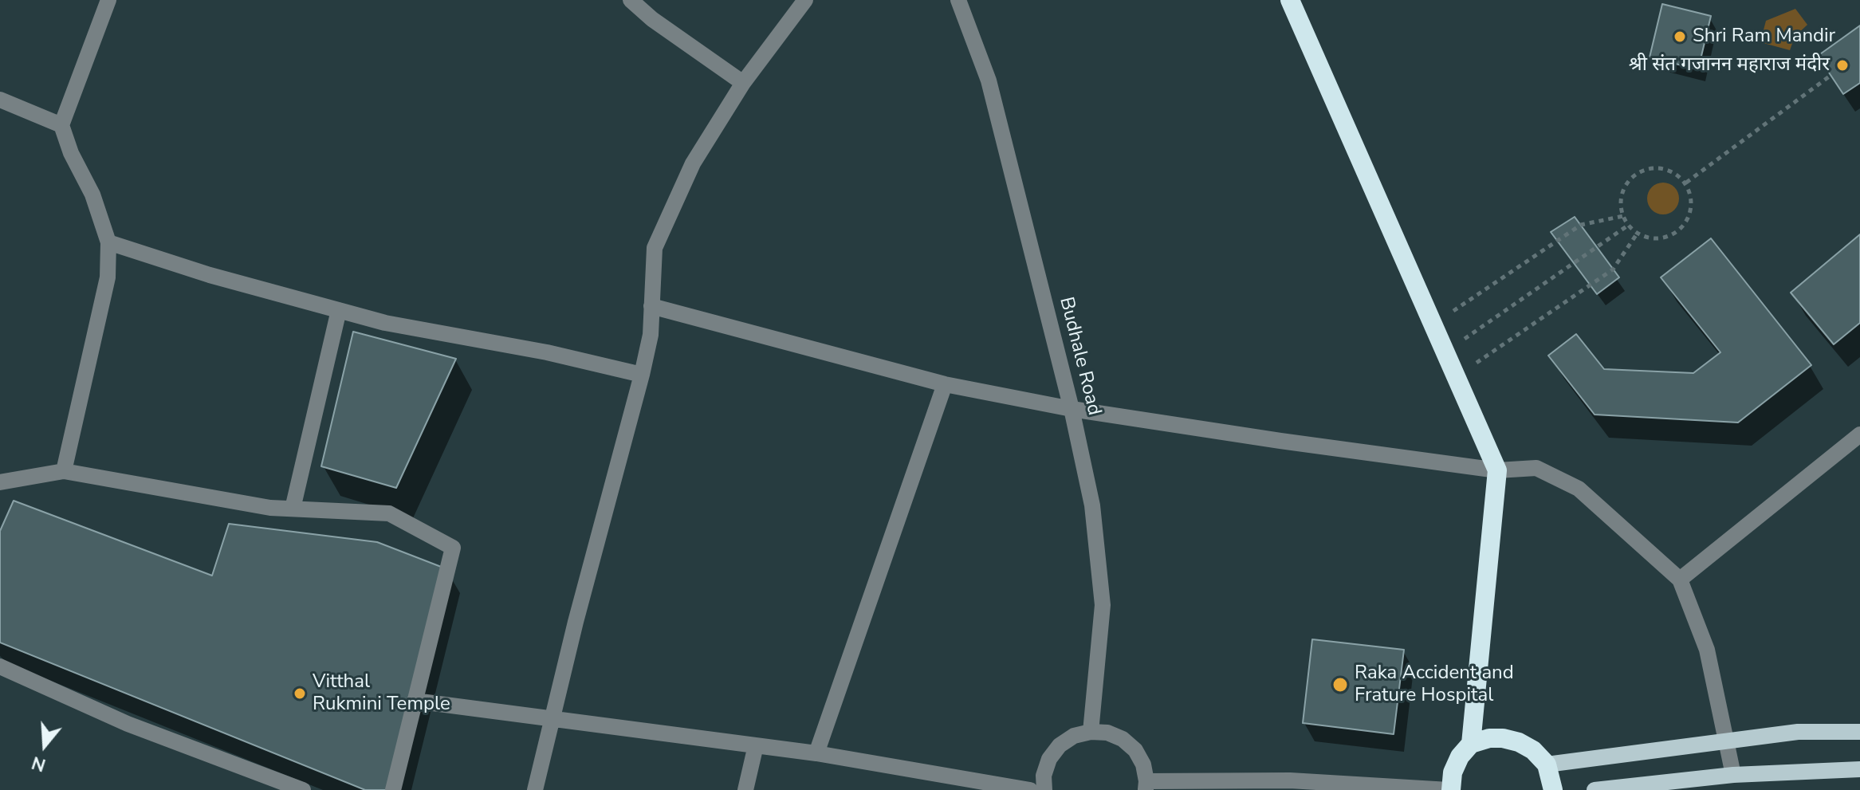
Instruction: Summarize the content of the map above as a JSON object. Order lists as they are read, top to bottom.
{
  "streets": {
    "street": ["Budhale Road"]
  },
  "places": [
    "Shri Ram Mandir",
    "श्री संंत गजानन महाराज मंदीर",
    "Raka Accident and Frature Hospital",
    "Vitthal Rukmini Temple"
  ],
  "north": "bottom"
}
